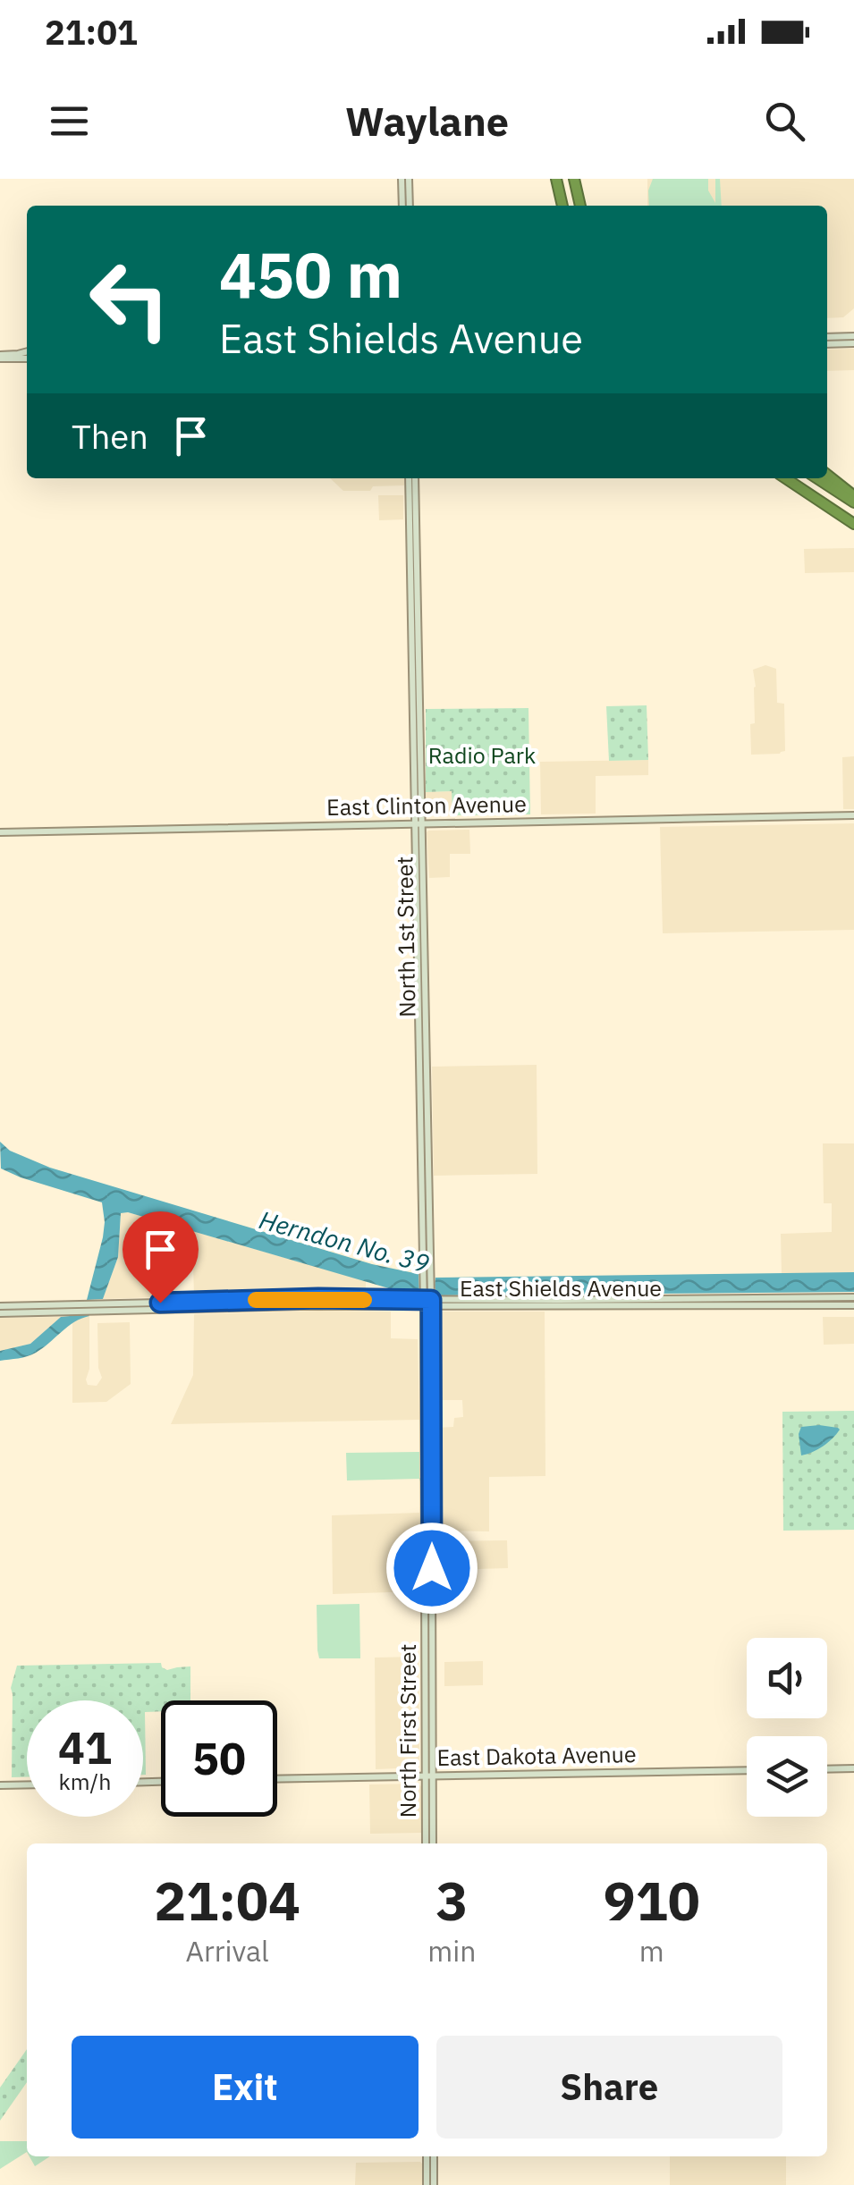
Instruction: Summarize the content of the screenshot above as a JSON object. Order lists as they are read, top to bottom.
{
  "streets": {
    "main road": [
      "East Clinton Avenue",
      "North 1st Street",
      "East Shields Avenue",
      "North First Street",
      "East Dakota Avenue"
    ]
  },
  "crossings": [
    ["East Clinton Avenue", "North 1st Street"],
    ["North 1st Street", "East Shields Avenue"],
    ["North 1st Street", "North First Street"],
    ["East Shields Avenue", "North First Street"],
    ["North First Street", "East Dakota Avenue"]
  ],
  "water": ["Herndon No. 39"],
  "parks": ["Radio Park"],
  "page": {
    "status": "21:01",
    "header": "Waylane",
    "turn": ["450 m", "East Shields Avenue"],
    "then": "Then",
    "speed": "41 km/h",
    "limit": "50",
    "eta": [
      "21:04",
      "Arrival",
      "3",
      "min",
      "910",
      "m"
    ],
    "buttons": ["Exit", "Share"]
  }
}
